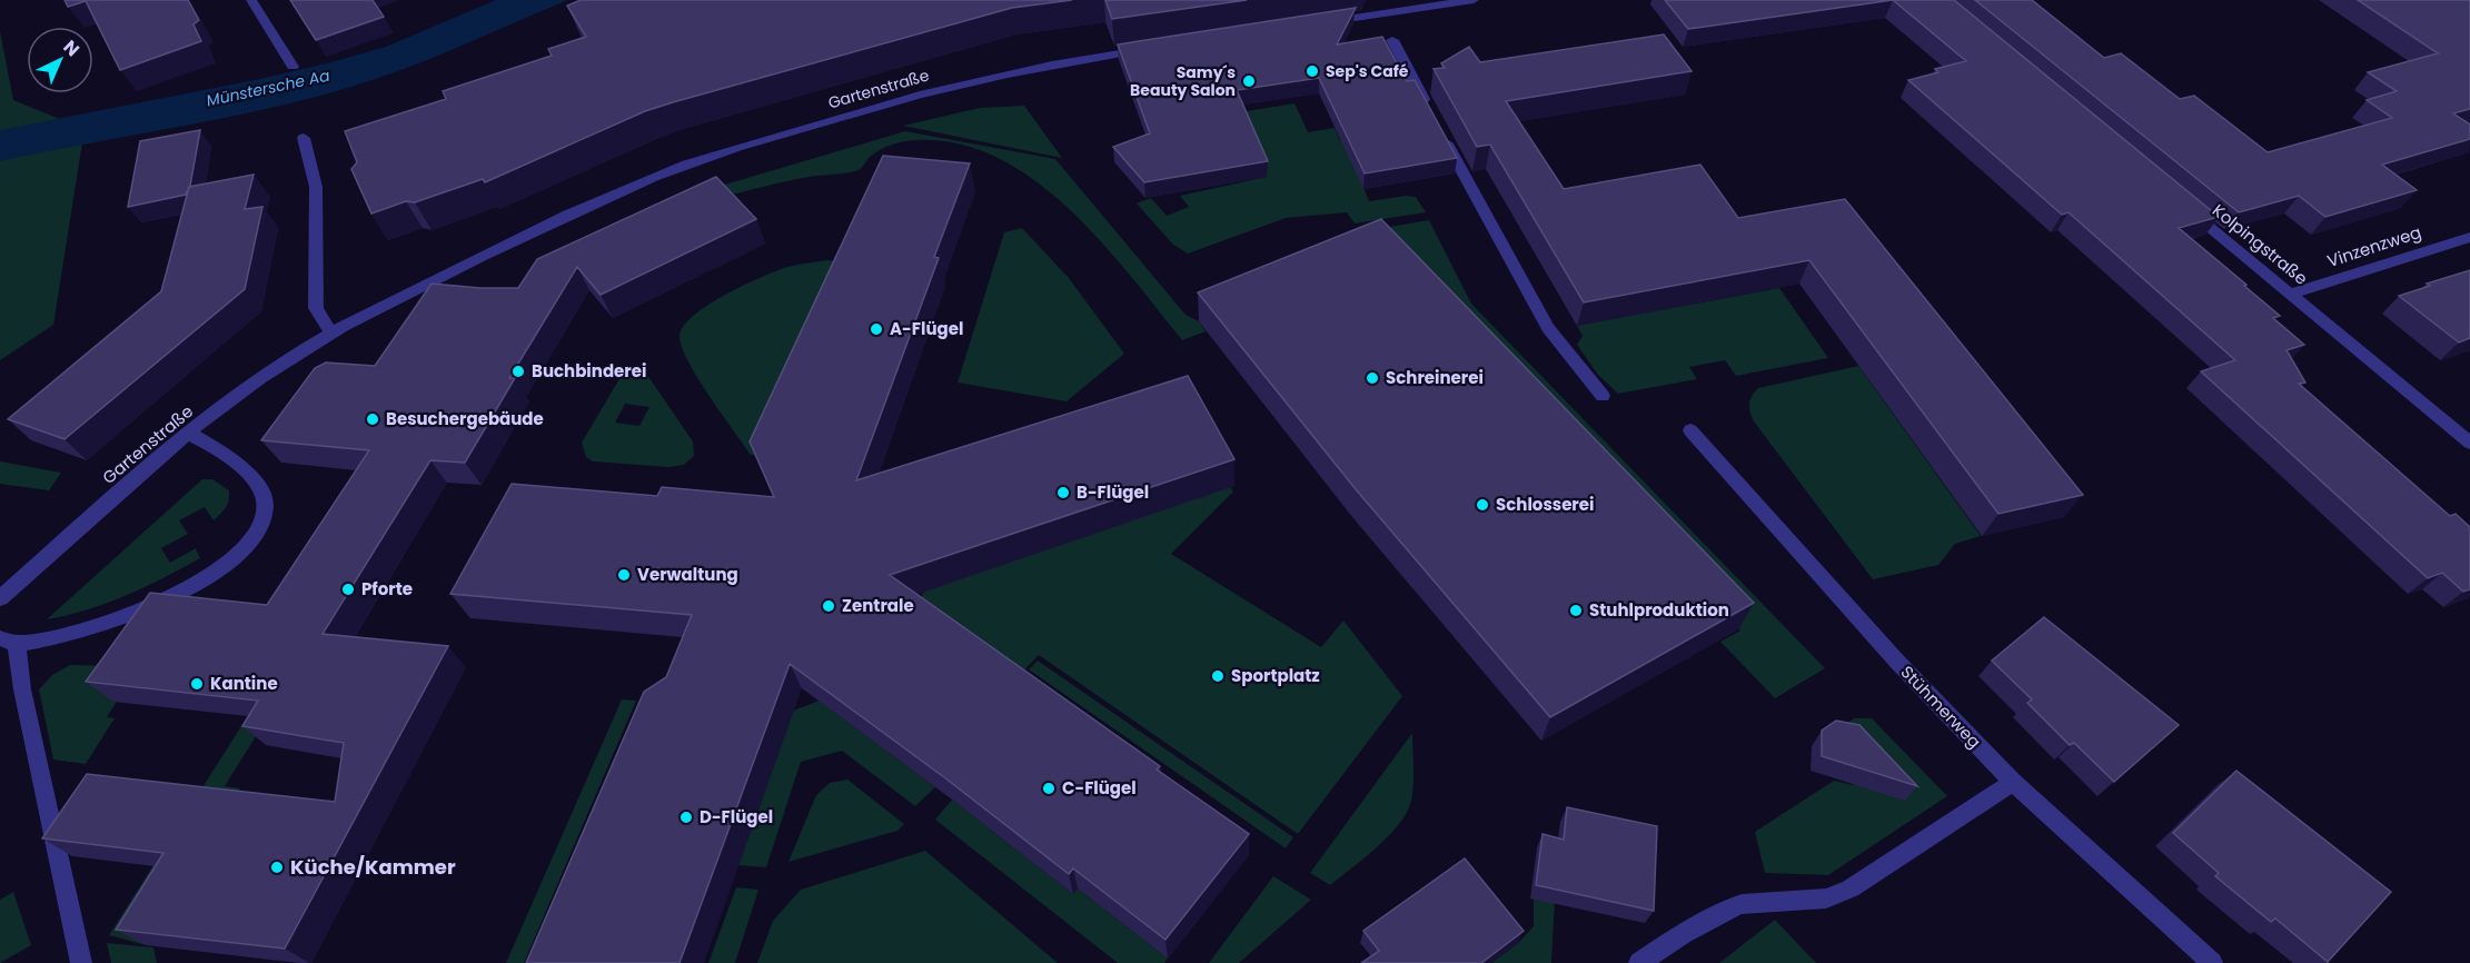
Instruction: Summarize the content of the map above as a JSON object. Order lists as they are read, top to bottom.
{
  "streets": {
    "street": [
      "Gartenstraße",
      "Kolpingstraße",
      "Vinzenzweg",
      "Stühmerweg"
    ]
  },
  "crossings": [
    ["Kolpingstraße", "Vinzenzweg"]
  ],
  "water": ["Münstersche Aa"],
  "places": [
    "Sep's Café",
    "Samy´s Beauty Salon",
    "A-Flügel",
    "Buchbinderei",
    "Schreinerei",
    "Besuchergebäude",
    "B-Flügel",
    "Schlosserei",
    "Verwaltung",
    "Pforte",
    "Zentrale",
    "Stuhlproduktion",
    "Sportplatz",
    "Kantine",
    "C-Flügel",
    "D-Flügel",
    "Küche/Kammer"
  ],
  "north": "top right"
}
